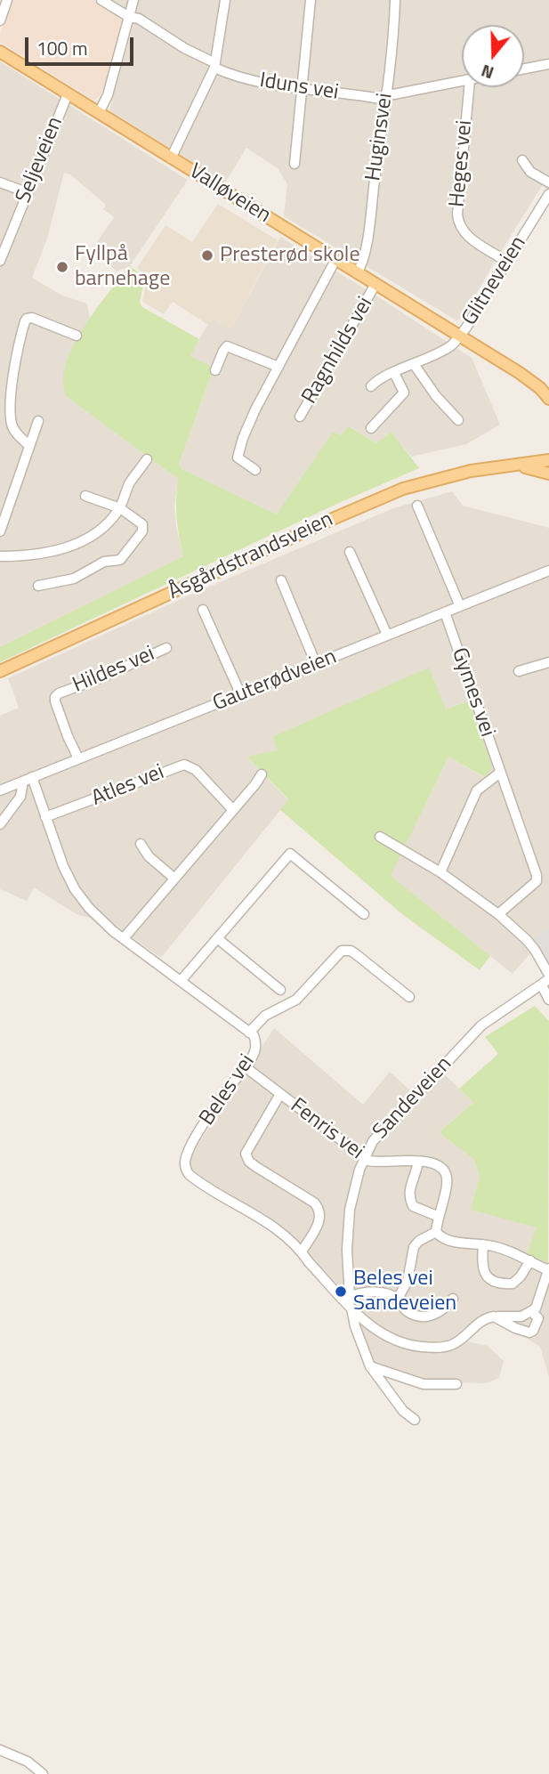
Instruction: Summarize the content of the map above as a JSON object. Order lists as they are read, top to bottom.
{
  "streets": {
    "main road": ["Valløveien", "Åsgårdstrandsveien"],
    "street": [
      "Iduns vei",
      "Huginsvei",
      "Seljeveien",
      "Heges vei",
      "Glitneveien",
      "Ragnhilds vei",
      "Hildes vei",
      "Gauterødveien",
      "Gymes vei",
      "Atles vei",
      "Beles vei",
      "Sandeveien",
      "Fenris vei"
    ]
  },
  "crossings": [
    ["Iduns vei", "Huginsvei"],
    ["Huginsvei", "Valløveien"],
    ["Seljeveien", "Valløveien"],
    ["Heges vei", "Glitneveien"],
    ["Valløveien", "Glitneveien"],
    ["Valløveien", "Ragnhilds vei"],
    ["Hildes vei", "Gauterødveien"],
    ["Gauterødveien", "Gymes vei"],
    ["Gauterødveien", "Beles vei"],
    ["Atles vei", "Beles vei"],
    ["Beles vei", "Sandeveien"],
    ["Beles vei", "Fenris vei"],
    ["Sandeveien", "Fenris vei"]
  ],
  "places": ["Presterød skole", "Fyllpå barnehage", "Beles vei Sandeveien"],
  "scale_bar": "100 m",
  "north": "bottom"
}
